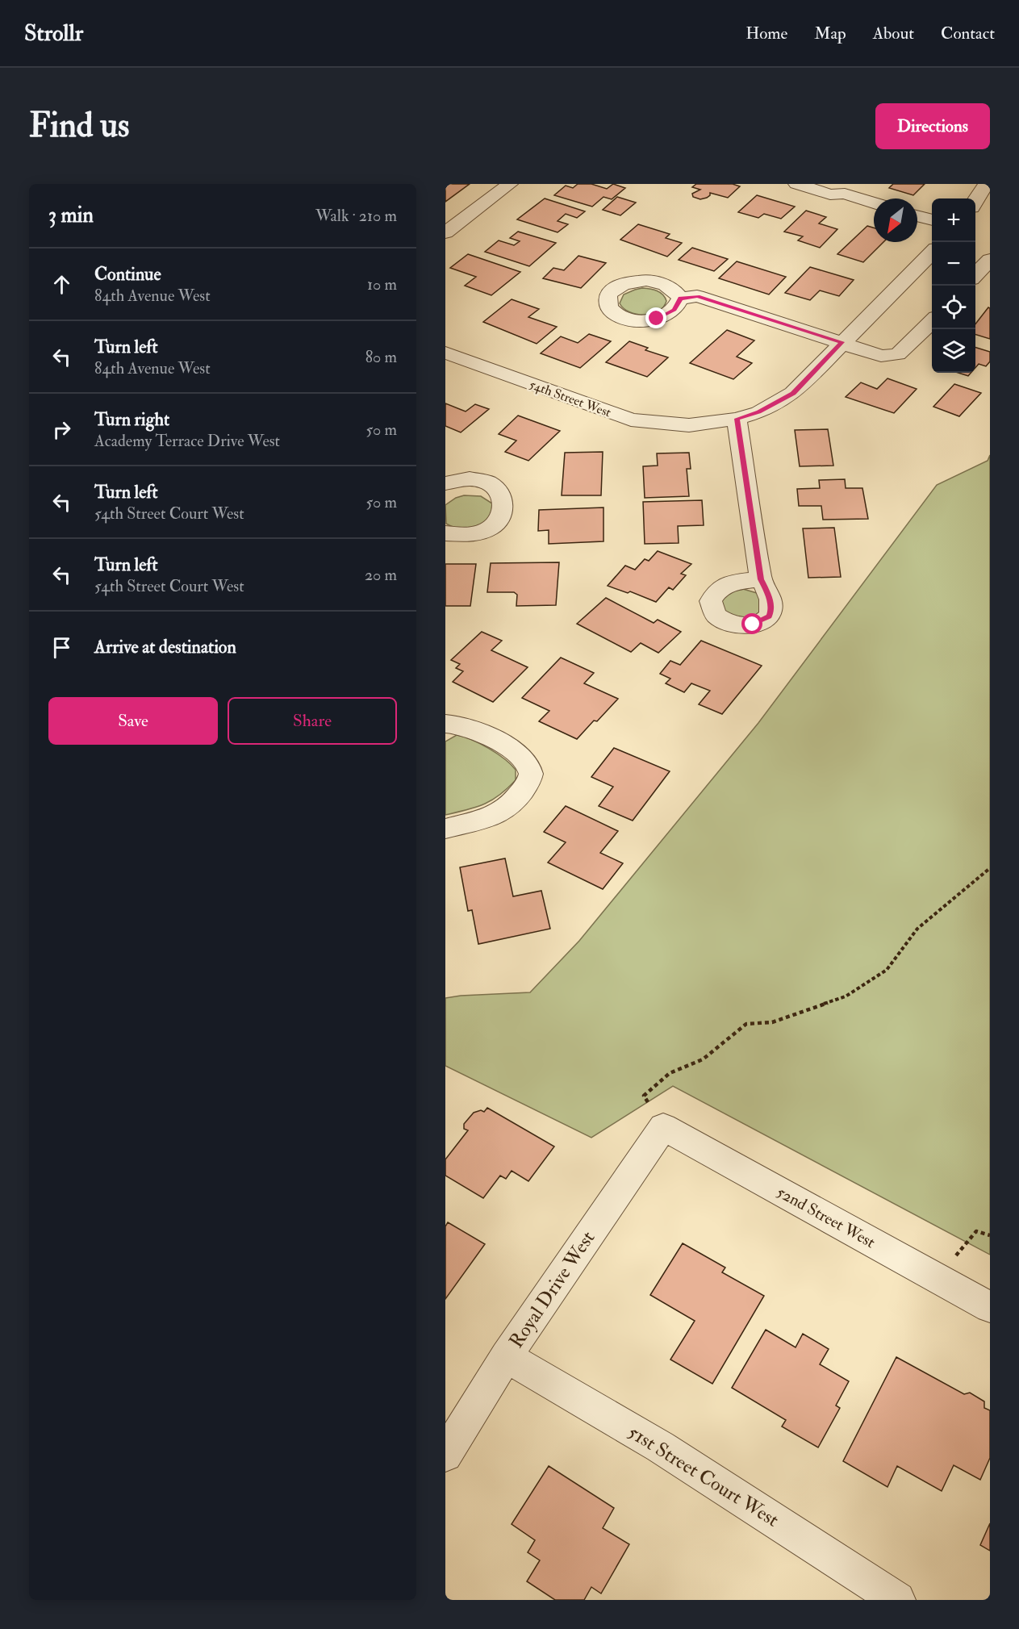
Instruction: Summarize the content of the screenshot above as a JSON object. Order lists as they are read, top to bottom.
{
  "streets": {
    "street": [
      "54th Street West",
      "52nd Street West",
      "Royal Drive West",
      "51st Street Court West"
    ]
  },
  "crossings": [
    ["52nd Street West", "Royal Drive West"],
    ["Royal Drive West", "51st Street Court West"]
  ],
  "north": "bottom left",
  "page": {
    "header": "Strollr",
    "nav": [
      "Home",
      "Map",
      "About",
      "Contact"
    ],
    "buttons": [
      "Directions",
      ["Save", "Share"]
    ],
    "title": "Find us",
    "heading": ["3 min", "Walk · 210 m"],
    "map_buttons": ["+", "−"],
    "list": [
      ["Continue", "84th Avenue West", "10 m"],
      ["Turn left", "84th Avenue West", "80 m"],
      ["Turn right", "Academy Terrace Drive West", "50 m"],
      ["Turn left", "54th Street Court West", "50 m"],
      ["Turn left", "54th Street Court West", "20 m"],
      "Arrive at destination"
    ]
  }
}
